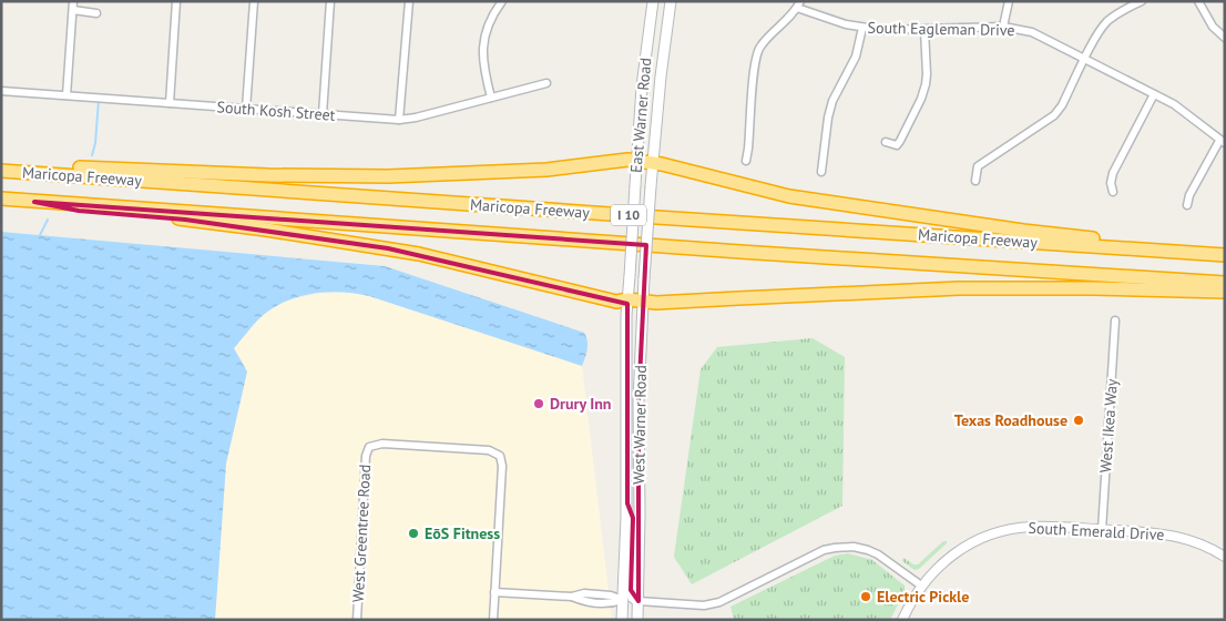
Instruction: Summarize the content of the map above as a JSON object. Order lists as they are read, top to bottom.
{
  "streets": {
    "highway": ["Maricopa Freeway", "I 10"],
    "main road": ["East Warner Road", "West Warner Road"],
    "street": [
      "South Eagleman Drive",
      "South Kosh Street",
      "West Ikea Way",
      "South Emerald Drive",
      "West Greentree Road"
    ]
  },
  "crossings": [
    ["East Warner Road", "West Warner Road"],
    ["West Ikea Way", "South Emerald Drive"]
  ],
  "places": [
    "Drury Inn",
    "Texas Roadhouse",
    "EōS Fitness",
    "Electric Pickle"
  ]
}
